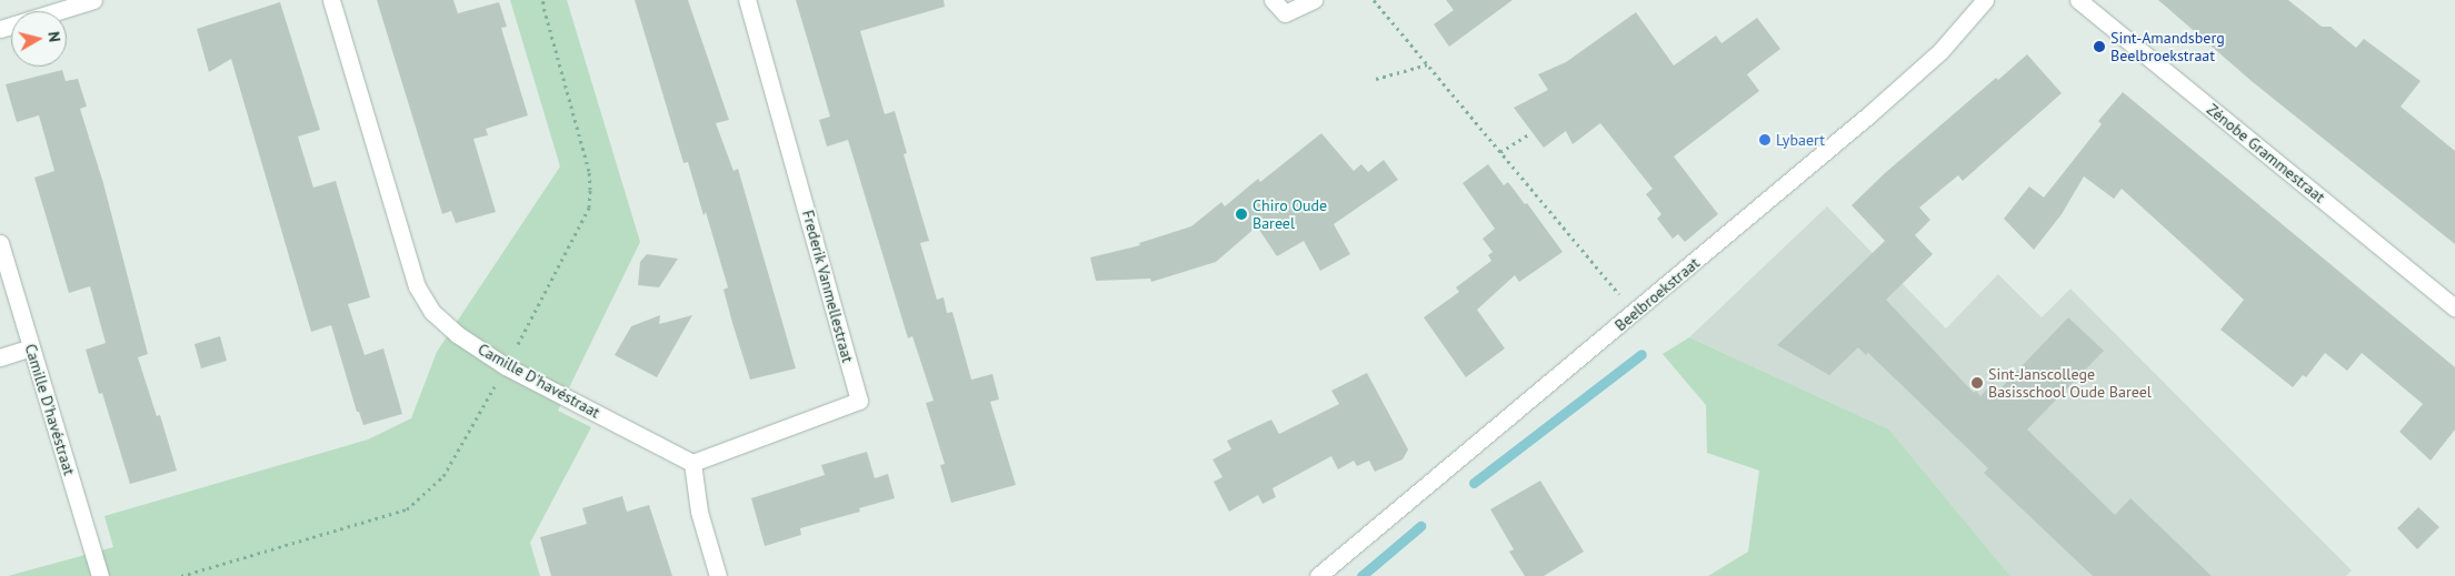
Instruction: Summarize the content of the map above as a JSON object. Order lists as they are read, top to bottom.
{
  "streets": {
    "street": [
      "Zénobe Grammestraat",
      "Frederik Vanmellestraat",
      "Beelbroekstraat",
      "Camille D'havéstraat"
    ]
  },
  "crossings": [
    ["Frederik Vanmellestraat", "Camille D'havéstraat"]
  ],
  "places": [
    "Sint-Amandsberg Beelbroekstraat",
    "Lybaert",
    "Chiro Oude Bareel",
    "Sint-Janscollege Basisschool Oude Bareel"
  ],
  "north": "right"
}
